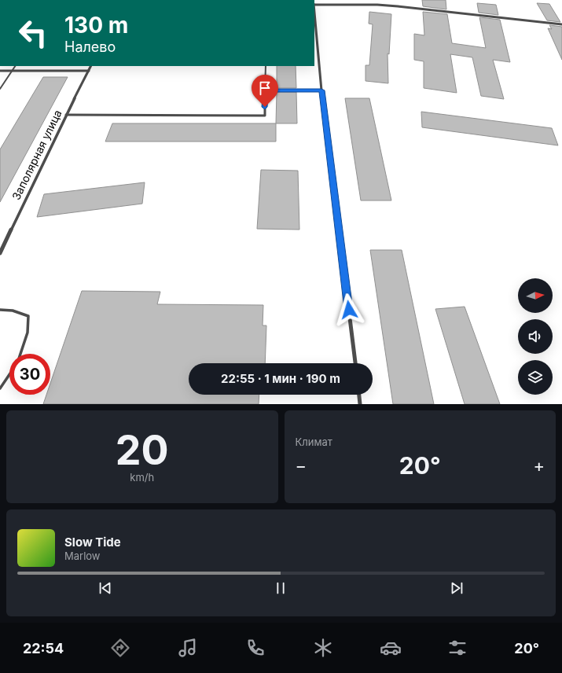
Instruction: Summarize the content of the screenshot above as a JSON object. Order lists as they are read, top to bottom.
{
  "streets": {
    "street": ["Заполярная улица"]
  },
  "north": "right",
  "page": {
    "turn": ["130 m", "Налево"],
    "limit": "30",
    "trip": "22:55 · 1 мин · 190 m",
    "tile": [
      ["20", "km/h"],
      "Климат"
    ],
    "heat": ["−", "20°", "+"],
    "song": ["Slow Tide", "Marlow"],
    "tabs": ["22:54", "20°"]
  }
}
